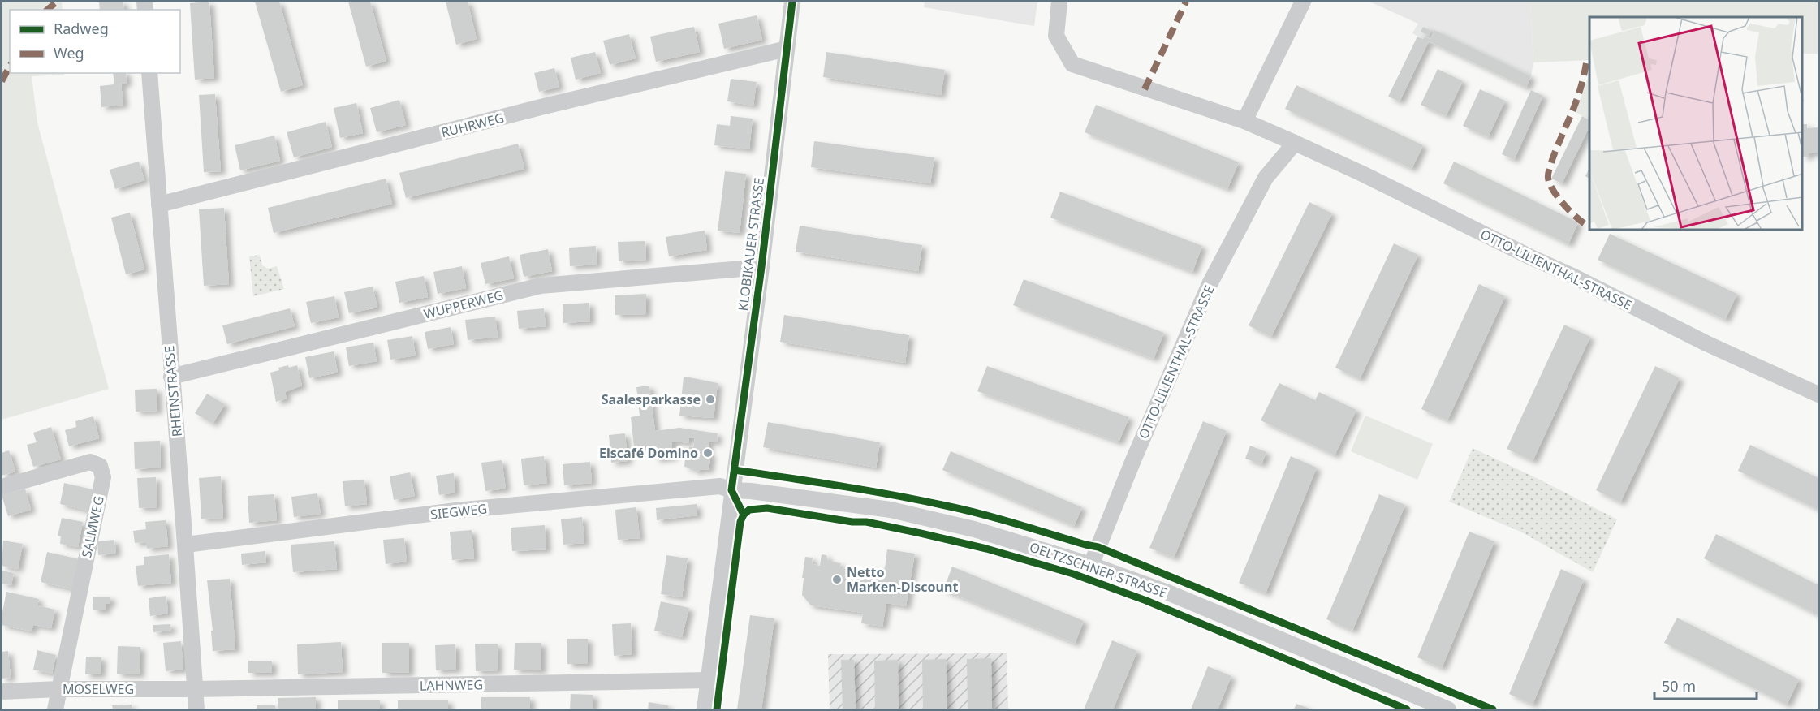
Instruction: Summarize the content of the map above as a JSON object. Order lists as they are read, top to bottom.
{
  "streets": {
    "street": [
      "RUHRWEG",
      "KLOBIKAUER STRASSE",
      "OTTO-LILIENTHAL-STRASSE",
      "WUPPERWEG",
      "RHEINSTRASSE",
      "SIEGWEG",
      "SALMWEG",
      "OELTZSCHNER STRASSE",
      "LAHNWEG",
      "MOSELWEG"
    ]
  },
  "crossings": [
    ["RUHRWEG", "KLOBIKAUER STRASSE"],
    ["RUHRWEG", "RHEINSTRASSE"],
    ["KLOBIKAUER STRASSE", "WUPPERWEG"],
    ["KLOBIKAUER STRASSE", "SIEGWEG"],
    ["KLOBIKAUER STRASSE", "OELTZSCHNER STRASSE"],
    ["KLOBIKAUER STRASSE", "LAHNWEG"],
    ["OTTO-LILIENTHAL-STRASSE", "OELTZSCHNER STRASSE"],
    ["WUPPERWEG", "RHEINSTRASSE"],
    ["RHEINSTRASSE", "SIEGWEG"],
    ["RHEINSTRASSE", "LAHNWEG"],
    ["RHEINSTRASSE", "MOSELWEG"],
    ["SIEGWEG", "OELTZSCHNER STRASSE"],
    ["SALMWEG", "MOSELWEG"],
    ["LAHNWEG", "MOSELWEG"]
  ],
  "places": ["Saalesparkasse", "Eiscafé Domino", "Netto Marken-Discount"],
  "legend": ["Radweg", "Weg"],
  "scale_bar": "50 m"
}
